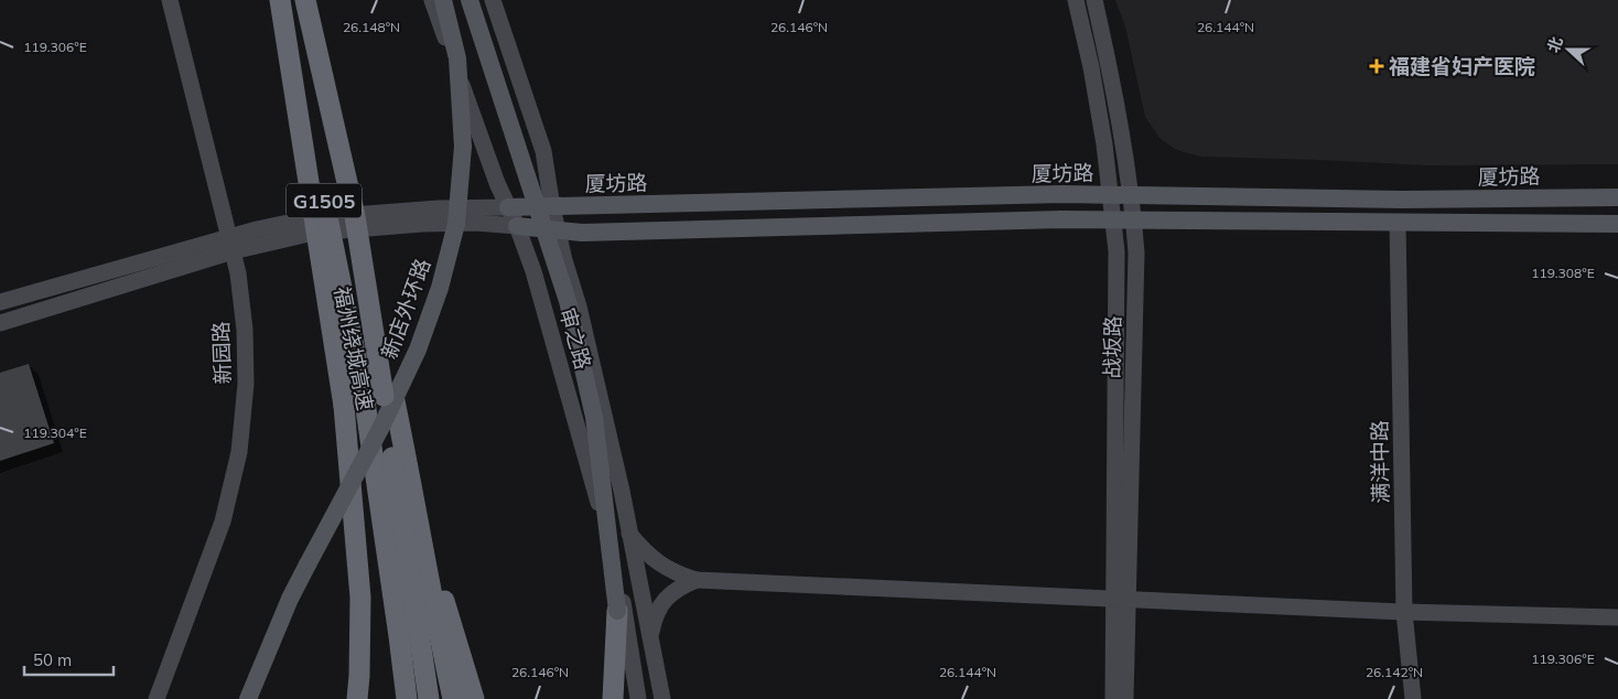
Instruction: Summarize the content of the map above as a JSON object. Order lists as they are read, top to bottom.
{
  "streets": {
    "highway": ["G1505", "福州绕城高速"],
    "main road": [
      "厦坊路",
      "新店外环路",
      "审之路",
      "战坂路",
      "新园路",
      "满洋中路"
    ]
  },
  "crossings": [
    ["厦坊路", "审之路"],
    ["厦坊路", "战坂路"]
  ],
  "places": {
    "health": ["福建省妇产医院"]
  },
  "scale_bar": "50 m",
  "north": "left",
  "coordinates": [
    "26.148°N",
    "26.146°N",
    "26.144°N",
    "119.306°E",
    "119.308°E",
    "119.304°E",
    "26.142°N"
  ]
}
